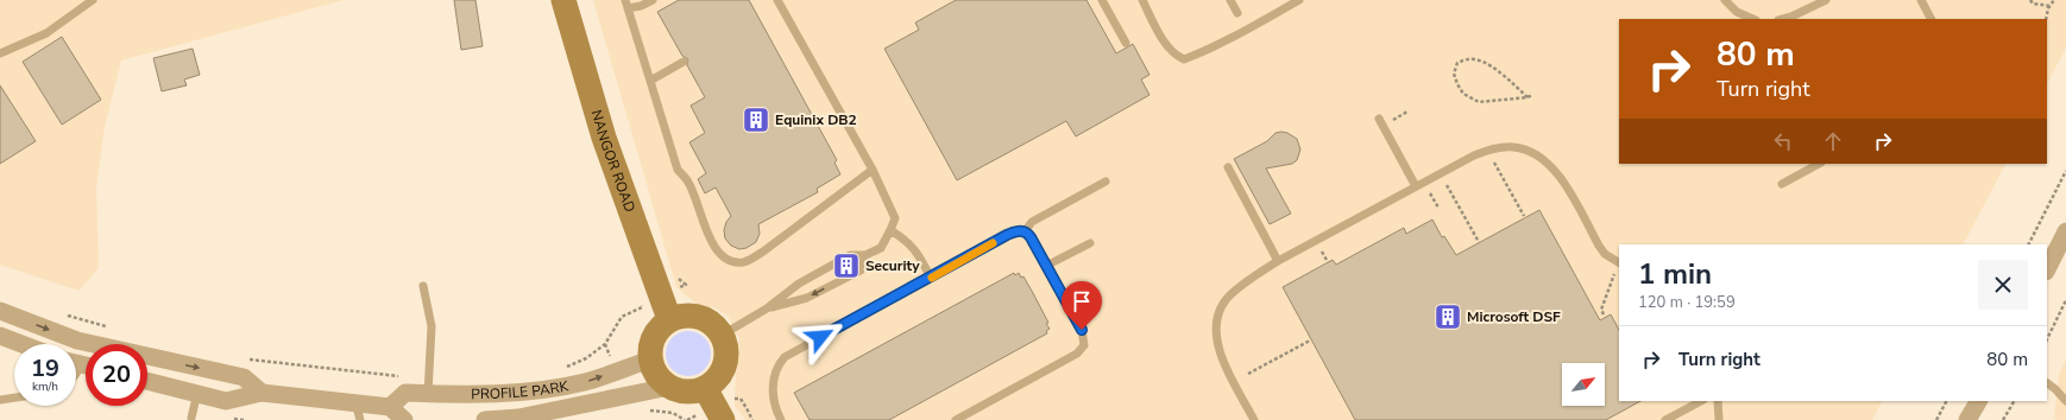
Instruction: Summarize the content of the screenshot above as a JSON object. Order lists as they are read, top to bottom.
{
  "streets": {
    "main road": ["NANGOR ROAD"],
    "street": ["PROFILE PARK"]
  },
  "crossings": [
    ["NANGOR ROAD", "PROFILE PARK"]
  ],
  "places": {
    "building": ["Equinix DB2", "Security", "Microsoft DSF"]
  },
  "north": "top right",
  "page": {
    "turn": ["80 m", "Turn right"],
    "heading": ["1 min", "120 m · 19:59"],
    "list": [
      {
        "name": "Turn right",
        "value": "80 m"
      }
    ],
    "speed": "19 km/h",
    "limit": "20"
  }
}
